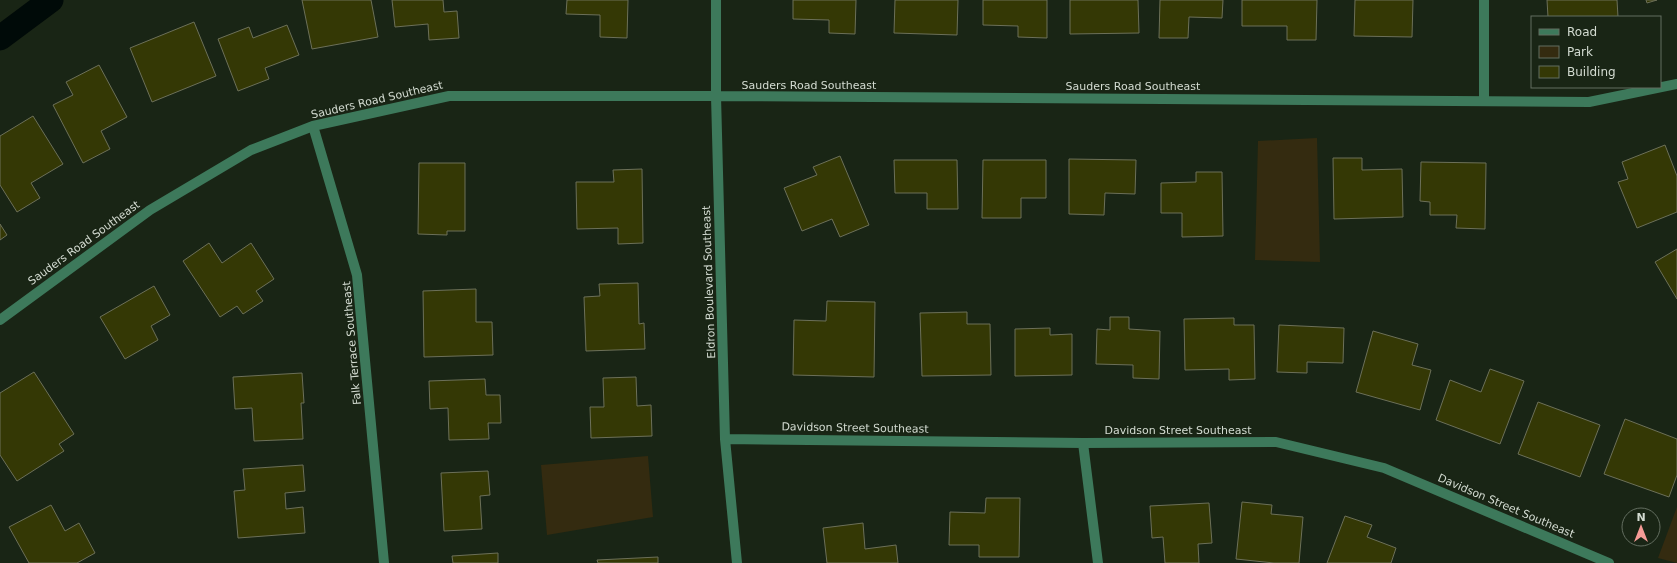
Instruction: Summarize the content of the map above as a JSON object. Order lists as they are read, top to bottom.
{
  "streets": {
    "street": [
      "Sauders Road Southeast",
      "Eldron Boulevard Southeast",
      "Falk Terrace Southeast",
      "Davidson Street Southeast"
    ]
  },
  "crossings": [
    ["Sauders Road Southeast", "Eldron Boulevard Southeast"],
    ["Sauders Road Southeast", "Falk Terrace Southeast"],
    ["Eldron Boulevard Southeast", "Davidson Street Southeast"]
  ],
  "legend": ["Road", "Park", "Building"],
  "north": "top"
}
